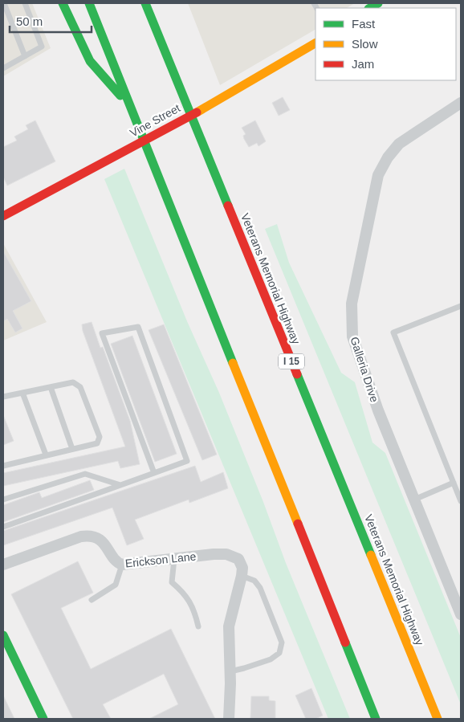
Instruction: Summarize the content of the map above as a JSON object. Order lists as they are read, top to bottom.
{
  "streets": {
    "main road": ["Vine Street", "Veterans Memorial Highway", "I 15"],
    "street": ["Galleria Drive", "Erickson Lane"]
  },
  "legend": ["Fast", "Slow", "Jam"],
  "scale_bar": "50 m"
}
